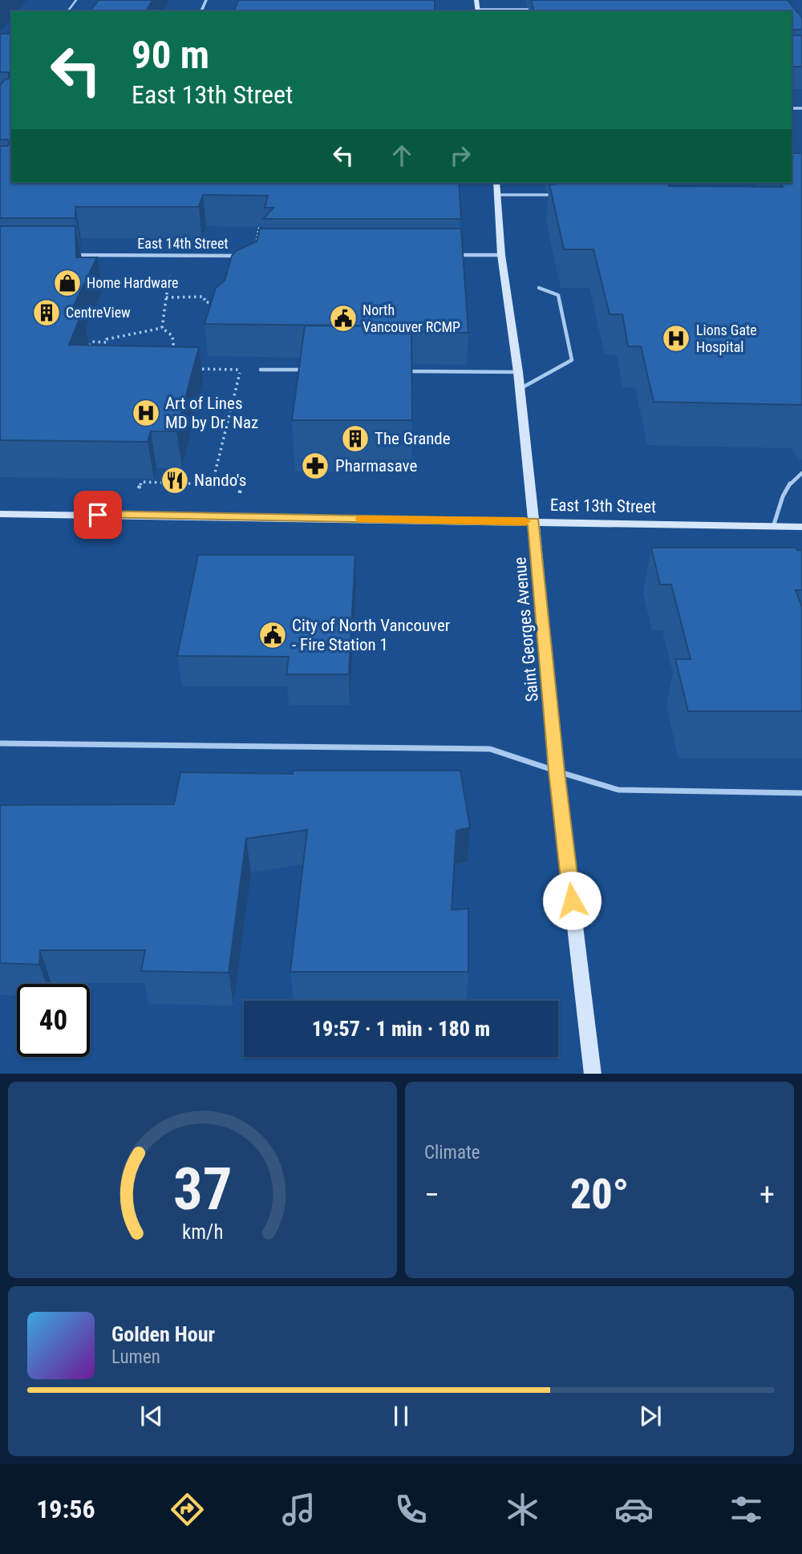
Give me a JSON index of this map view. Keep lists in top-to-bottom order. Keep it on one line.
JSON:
{"streets":{"street":["East 14th Street","East 13th Street","Saint Georges Avenue"]},"crossings":[["East 13th Street","Saint Georges Avenue"]],"places":{"shop":["Home Hardware"],"building":["CentreView","The Grande"],"public building":["North Vancouver RCMP","City of North Vancouver - Fire Station 1"],"hospital":["Lions Gate Hospital","Art of Lines MD by Dr. Naz"],"pharmacy":["Pharmasave"],"restaurant":["Nando's"]},"page":{"turn":["90 m","East 13th Street"],"limit":"40","trip":"19:57 · 1 min · 180 m","tile":"Climate","heat":["−","20°","+"],"song":["Golden Hour","Lumen"],"tabs":"19:56","gauge":["37","km/h"]}}
